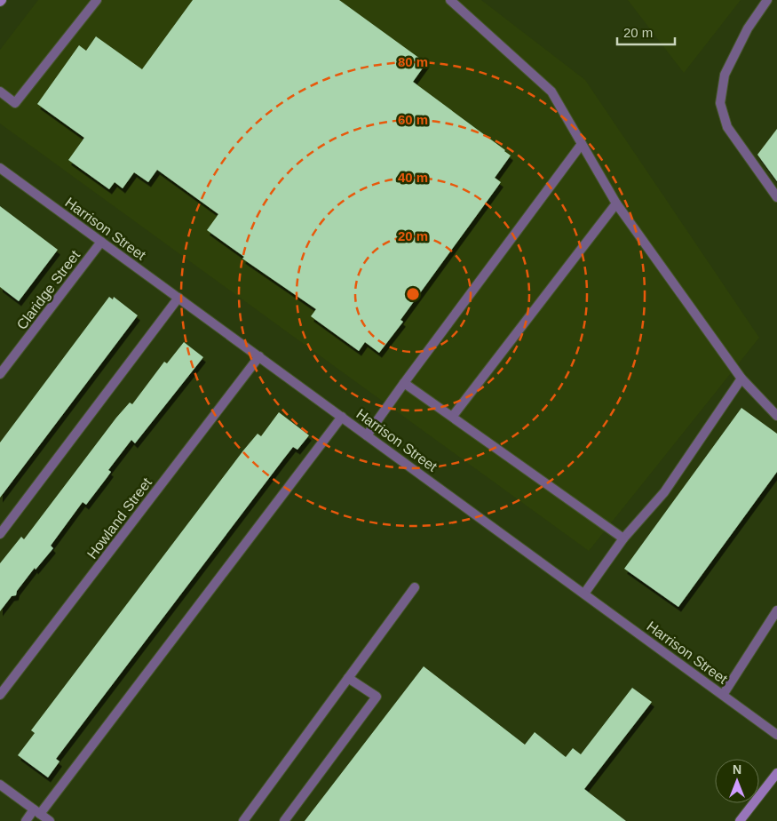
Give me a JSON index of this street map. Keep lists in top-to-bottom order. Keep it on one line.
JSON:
{"streets":{"street":["Harrison Street","Claridge Street","Howland Street"]},"crossings":[["Harrison Street","Claridge Street"],["Harrison Street","Howland Street"]],"scale_bar":"20 m","north":"top","rings":["80 m","60 m","40 m","20 m"]}
